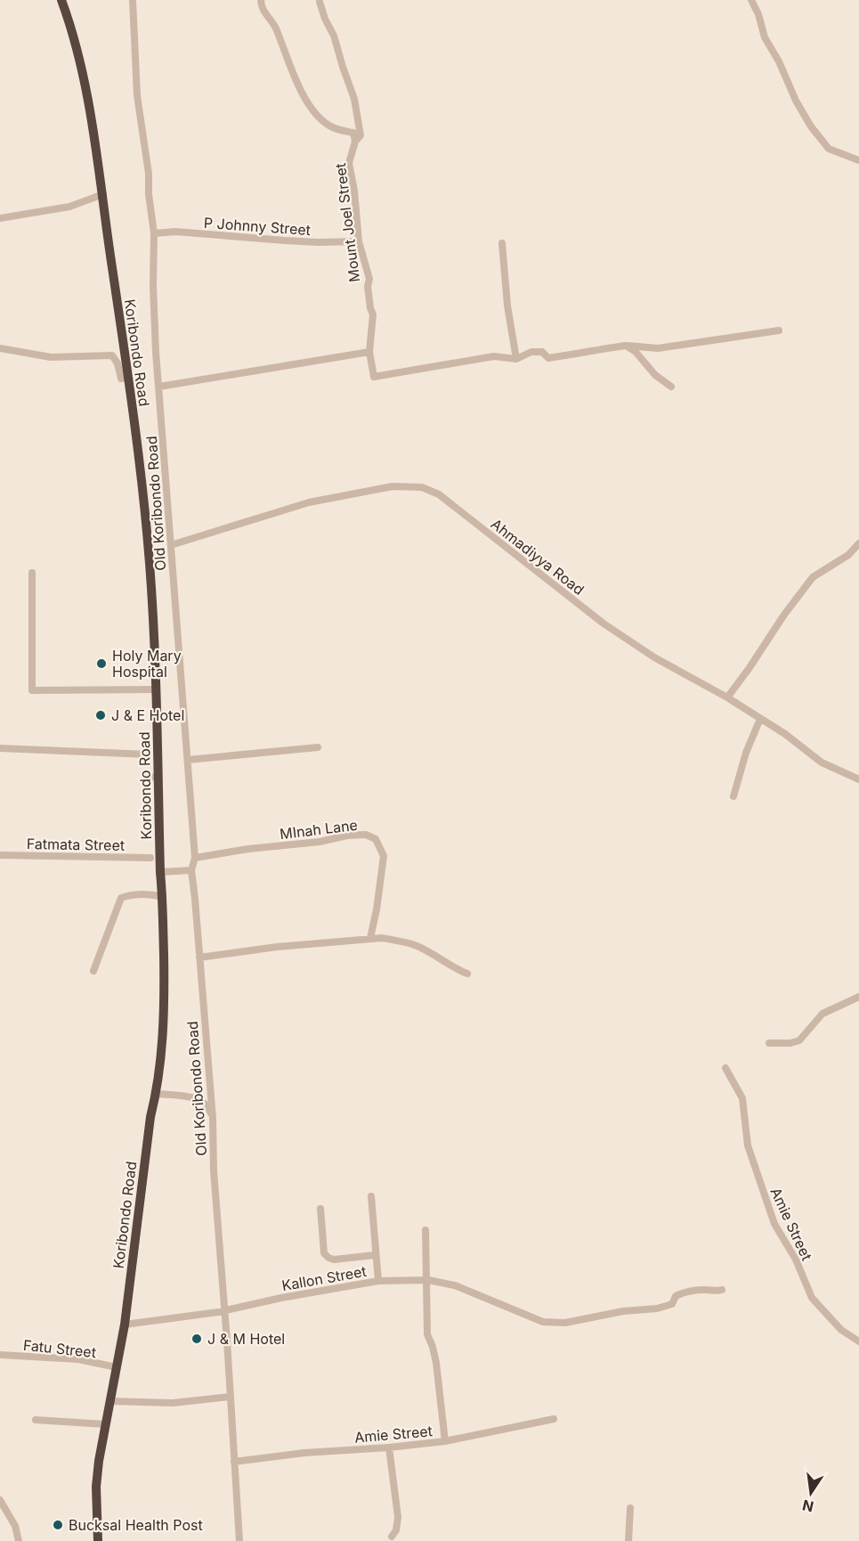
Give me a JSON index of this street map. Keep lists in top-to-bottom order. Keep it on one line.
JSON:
{"streets":{"highway":["Koribondo Road"],"street":["Mount Joel Street","P Johnny Street","Old Koribondo Road","Ahmadiyya Road","MInah Lane","Fatmata Street","Amie Street","Kallon Street","Fatu Street"]},"crossings":[["Mount Joel Street","P Johnny Street"],["P Johnny Street","Old Koribondo Road"],["Koribondo Road","Kallon Street"],["Koribondo Road","Fatu Street"],["Old Koribondo Road","Ahmadiyya Road"],["Old Koribondo Road","MInah Lane"],["Old Koribondo Road","Amie Street"],["Old Koribondo Road","Kallon Street"]],"places":["Holy Mary Hospital","J & E Hotel","J & M Hotel","Bucksal Health Post"],"north":"bottom"}
